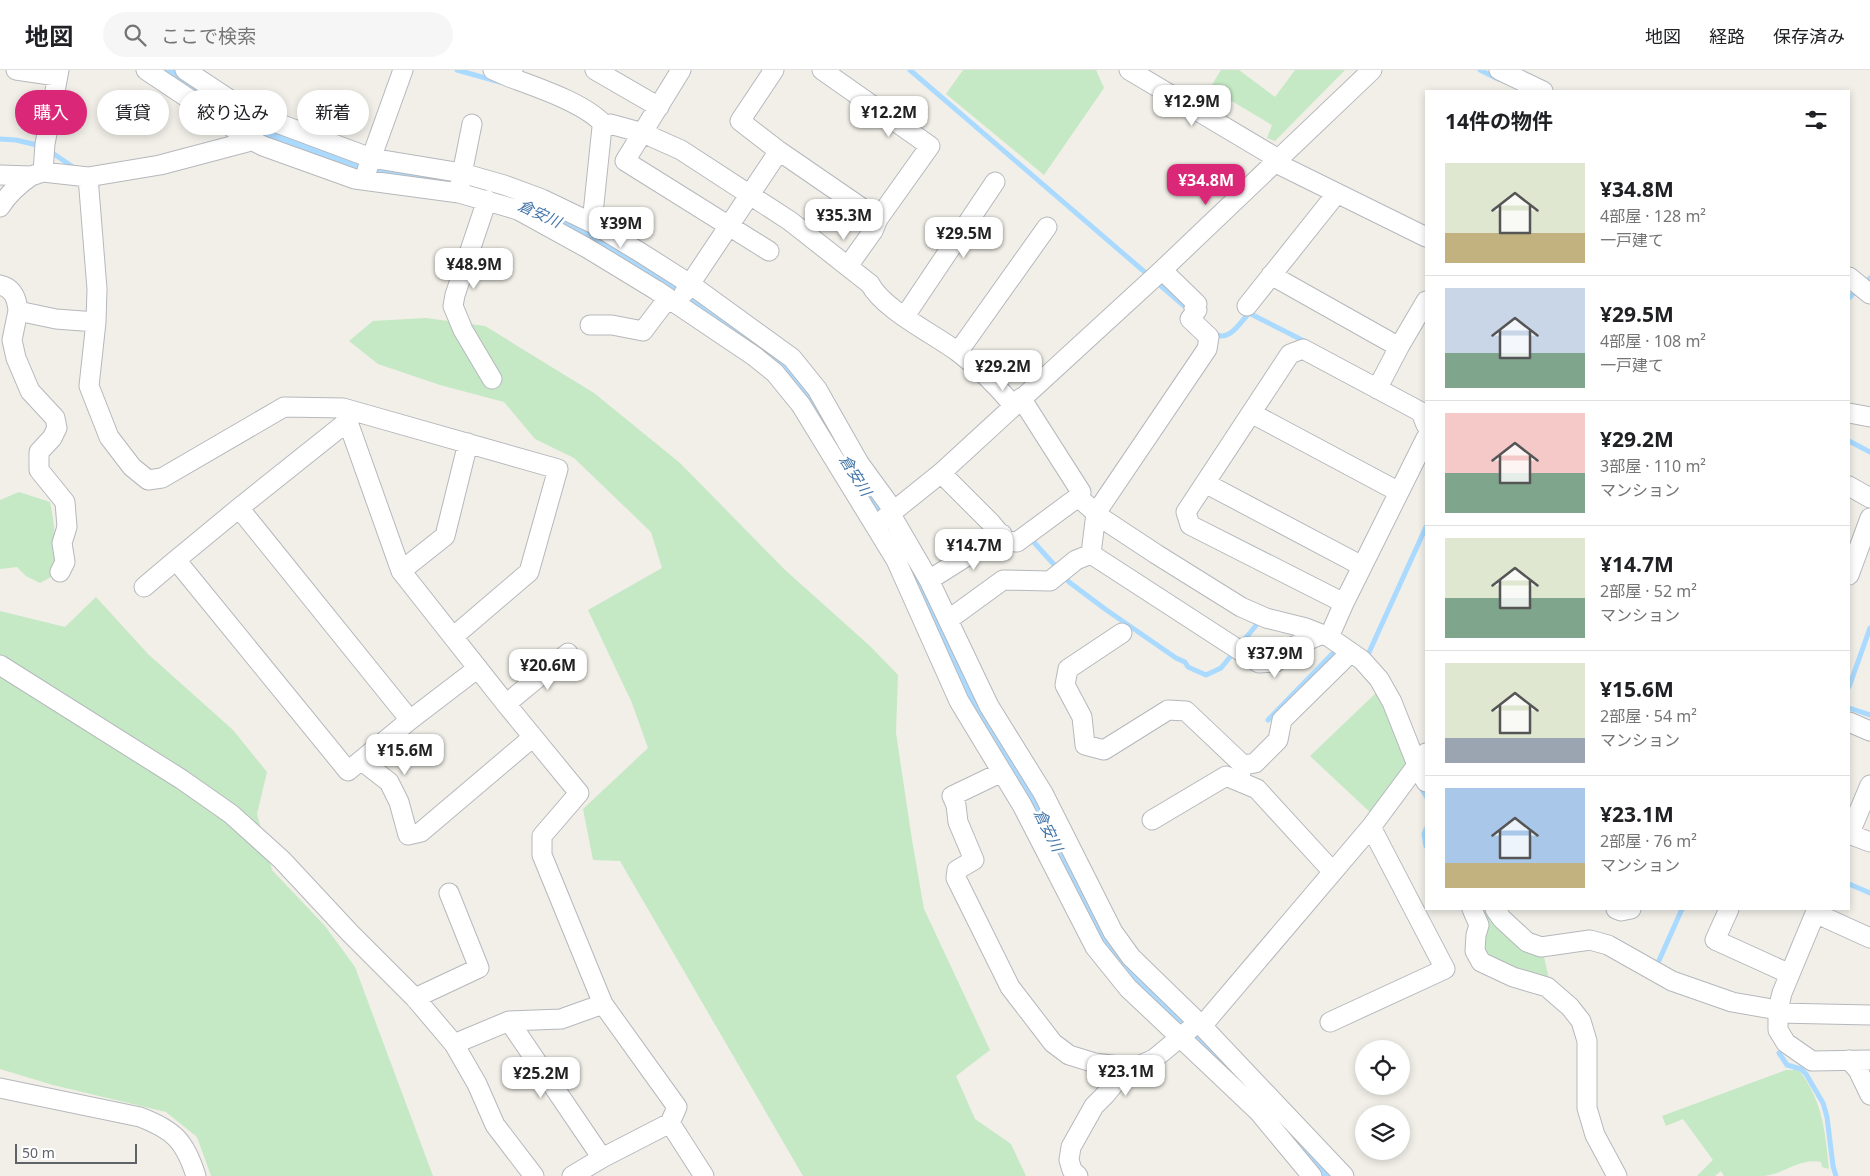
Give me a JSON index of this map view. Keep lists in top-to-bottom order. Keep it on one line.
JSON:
{"water":["倉安川"],"scale_bar":"50 m","page":{"header":"地図","search":"ここで検索","nav":["地図","経路","保存済み"],"price":["¥12.9M","¥12.2M","¥34.8M","¥35.3M","¥39M","¥29.5M","¥48.9M","¥29.2M","¥14.7M","¥37.9M","¥20.6M","¥15.6M","¥23.1M","¥25.2M"],"chip":["購入","賃貸","絞り込み","新着"],"heading":"14件の物件","list":[{"name":"¥34.8M","note":"4部屋 · 128 m² · 一戸建て"},{"name":"¥29.5M","note":"4部屋 · 108 m² · 一戸建て"},{"name":"¥29.2M","note":"3部屋 · 110 m² · マンション"},{"name":"¥14.7M","note":"2部屋 · 52 m² · マンション"},{"name":"¥15.6M","note":"2部屋 · 54 m² · マンション"},{"name":"¥23.1M","note":"2部屋 · 76 m² · マンション"}],"scale":"50 m"}}
